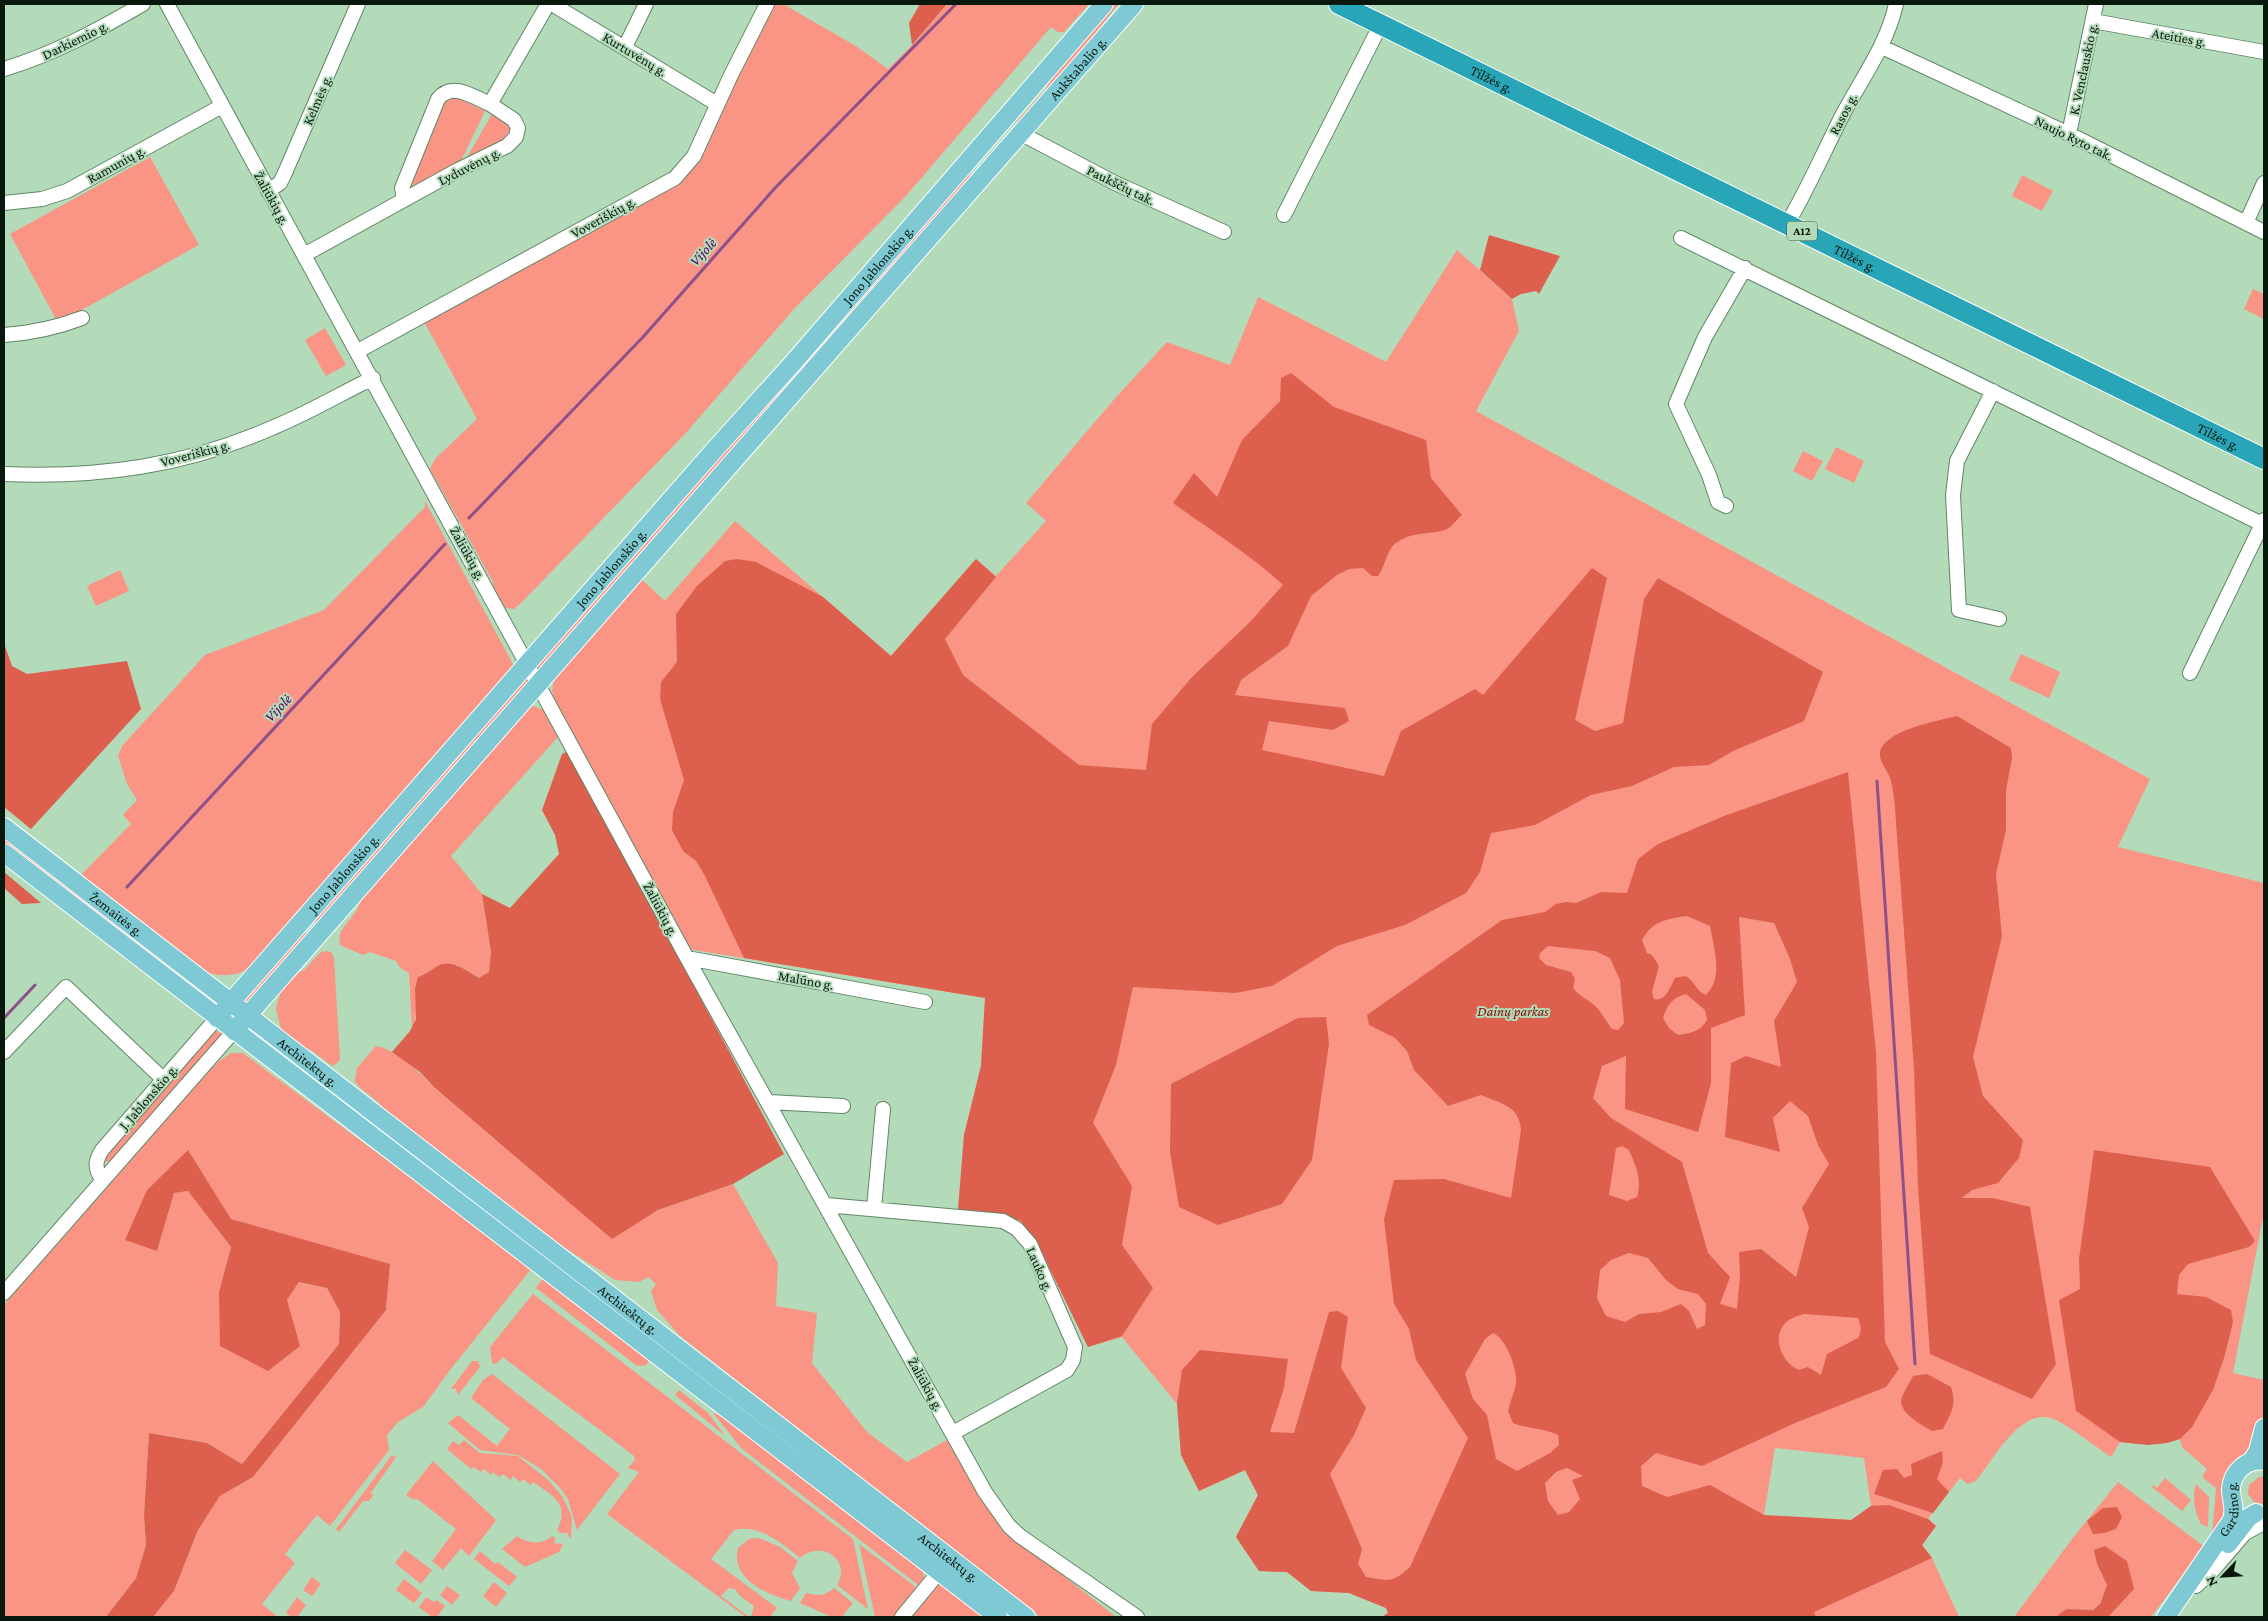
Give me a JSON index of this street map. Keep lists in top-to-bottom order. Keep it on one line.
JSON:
{"streets":{"highway":["Tilžės g.","A12"],"main road":["Aukštabalio g.","Jono Jablonskio g.","Žemaitės g.","Architektų g.","Gardino g."],"street":["Ateities g.","Darkiemio g.","Kurtuvėnų g.","K. Venclauskio g.","Kelmės g.","Rasos g.","Naujo Ryto tak.","Ramunių g.","Lyduvėnų g.","Paukščių tak.","Žaliūkių g.","Voveriškių g.","Malūno g.","J. Jablonskio g.","Lauko g."]},"crossings":[["Ateities g.","K. Venclauskio g."],["Kurtuvėnų g.","Voveriškių g."],["Aukštabalio g.","Paukščių tak."],["Aukštabalio g.","Jono Jablonskio g."],["K. Venclauskio g.","Naujo Ryto tak."],["Tilžės g.","Rasos g."],["Kelmės g.","Žaliūkių g."],["Rasos g.","Naujo Ryto tak."],["Ramunių g.","Žaliūkių g."],["Lyduvėnų g.","Žaliūkių g."],["Paukščių tak.","Jono Jablonskio g."],["Žaliūkių g.","Voveriškių g."],["Žaliūkių g.","Jono Jablonskio g."],["Žaliūkių g.","Malūno g."],["Žaliūkių g.","Lauko g."],["Jono Jablonskio g.","Žemaitės g."],["Jono Jablonskio g.","Architektų g."],["Jono Jablonskio g.","J. Jablonskio g."],["Žemaitės g.","Architektų g."],["Žemaitės g.","J. Jablonskio g."],["Architektų g.","J. Jablonskio g."]],"water":["Vijolė"],"parks":["Dainų parkas"],"north":"bottom left"}
